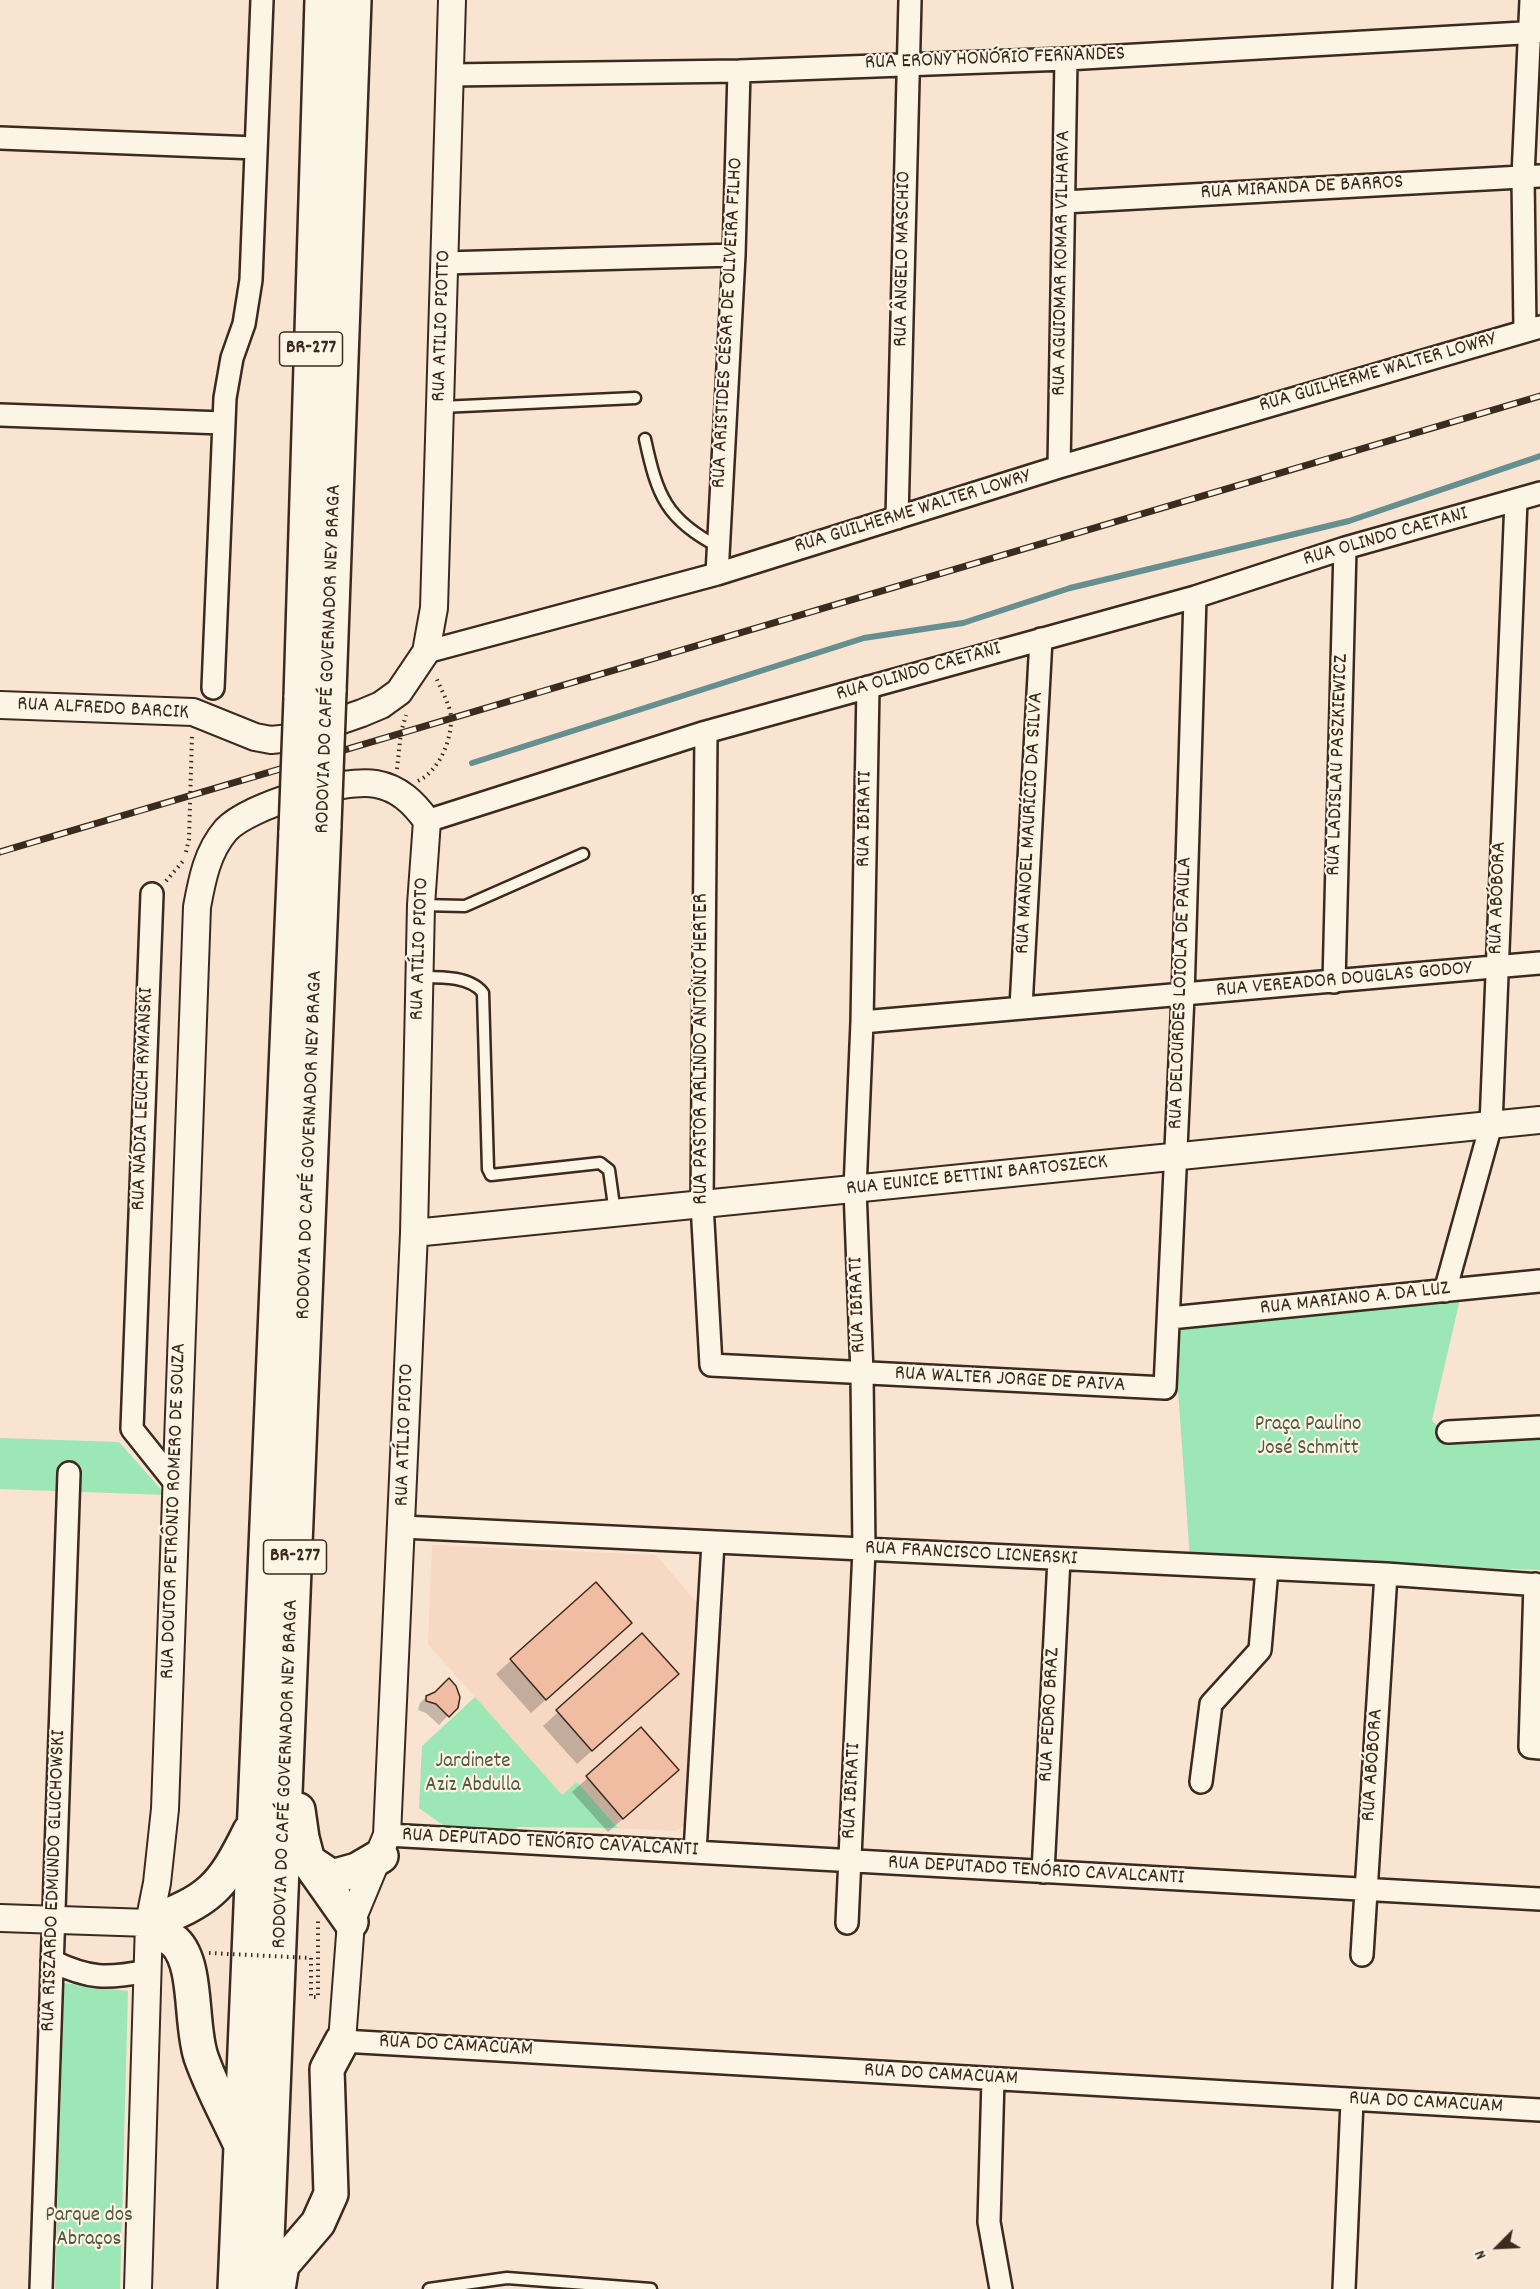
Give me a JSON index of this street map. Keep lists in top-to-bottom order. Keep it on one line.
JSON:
{"streets":{"highway":["BR-277","RODOVIA DO CAFÉ GOVERNADOR NEY BRAGA"],"street":["RUA ERONY HONÓRIO FERNANDES","RUA MIRANDA DE BARROS","RUA ÂNGELO MASCHIO","RUA AGUIOMAR KOMAR VILHARVA","RUA ARISTIDES CÉSAR DE OLIVEIRA FILHO","RUA ATILIO PIOTTO","RUA GUILHERME WALTER LOWRY","RUA OLINDO CAETANI","RUA ALFREDO BARCIK","RUA LADISLAU PASZKIEWICZ","RUA IBIRATI","RUA MANOEL MAURÍCIO DA SILVA","RUA ABÓBORA","RUA ATÍLIO PIOTO","RUA VEREADOR DOUGLAS GODOY","RUA DELOURDES LOIOLA DE PAULA","RUA PASTOR ARLINDO ANTÔNIO HERTER","RUA NÁDIA LEUCH RYMANSKI","RUA EUNICE BETTINI BARTOSZECK","RUA MARIANO A. DA LUZ","RUA WALTER JORGE DE PAIVA","RUA DOUTOR PETRÔNIO ROMERO DE SOUZA","RUA FRANCISCO LICNERSKI","RUA PEDRO BRAZ","RUA DEPUTADO TENÓRIO CAVALCANTI","RUA RISZARDO EDMUNDO GLUCHOWSKI","RUA DO CAMACUAM"]},"crossings":[["RUA ERONY HONÓRIO FERNANDES","RUA ÂNGELO MASCHIO"],["RUA ERONY HONÓRIO FERNANDES","RUA AGUIOMAR KOMAR VILHARVA"],["RUA ERONY HONÓRIO FERNANDES","RUA ARISTIDES CÉSAR DE OLIVEIRA FILHO"],["RUA ERONY HONÓRIO FERNANDES","RUA ATILIO PIOTTO"],["RUA MIRANDA DE BARROS","RUA AGUIOMAR KOMAR VILHARVA"],["RUA ÂNGELO MASCHIO","RUA GUILHERME WALTER LOWRY"],["RUA AGUIOMAR KOMAR VILHARVA","RUA GUILHERME WALTER LOWRY"],["RUA ARISTIDES CÉSAR DE OLIVEIRA FILHO","RUA GUILHERME WALTER LOWRY"],["RUA ATILIO PIOTTO","RUA GUILHERME WALTER LOWRY"],["RUA ATILIO PIOTTO","RUA ALFREDO BARCIK"],["RUA GUILHERME WALTER LOWRY","RUA ALFREDO BARCIK"],["RUA OLINDO CAETANI","RUA LADISLAU PASZKIEWICZ"],["RUA OLINDO CAETANI","RUA IBIRATI"],["RUA OLINDO CAETANI","RUA MANOEL MAURÍCIO DA SILVA"],["RUA OLINDO CAETANI","RUA ABÓBORA"],["RUA OLINDO CAETANI","RUA ATÍLIO PIOTO"],["RUA OLINDO CAETANI","RUA DELOURDES LOIOLA DE PAULA"],["RUA OLINDO CAETANI","RUA PASTOR ARLINDO ANTÔNIO HERTER"],["RUA LADISLAU PASZKIEWICZ","RUA VEREADOR DOUGLAS GODOY"],["RUA IBIRATI","RUA VEREADOR DOUGLAS GODOY"],["RUA IBIRATI","RUA EUNICE BETTINI BARTOSZECK"],["RUA IBIRATI","RUA WALTER JORGE DE PAIVA"],["RUA IBIRATI","RUA FRANCISCO LICNERSKI"],["RUA IBIRATI","RUA DEPUTADO TENÓRIO CAVALCANTI"],["RUA MANOEL MAURÍCIO DA SILVA","RUA VEREADOR DOUGLAS GODOY"],["RUA ABÓBORA","RUA VEREADOR DOUGLAS GODOY"],["RUA ABÓBORA","RUA EUNICE BETTINI BARTOSZECK"],["RUA ABÓBORA","RUA MARIANO A. DA LUZ"],["RUA ABÓBORA","RUA FRANCISCO LICNERSKI"],["RUA ABÓBORA","RUA DEPUTADO TENÓRIO CAVALCANTI"],["RUA ATÍLIO PIOTO","RUA EUNICE BETTINI BARTOSZECK"],["RUA ATÍLIO PIOTO","RUA FRANCISCO LICNERSKI"],["RUA ATÍLIO PIOTO","RUA DEPUTADO TENÓRIO CAVALCANTI"],["RUA ATÍLIO PIOTO","RUA DO CAMACUAM"],["RUA VEREADOR DOUGLAS GODOY","RUA DELOURDES LOIOLA DE PAULA"],["RUA DELOURDES LOIOLA DE PAULA","RUA EUNICE BETTINI BARTOSZECK"],["RUA DELOURDES LOIOLA DE PAULA","RUA MARIANO A. DA LUZ"],["RUA DELOURDES LOIOLA DE PAULA","RUA WALTER JORGE DE PAIVA"],["RUA PASTOR ARLINDO ANTÔNIO HERTER","RUA EUNICE BETTINI BARTOSZECK"],["RUA PASTOR ARLINDO ANTÔNIO HERTER","RUA WALTER JORGE DE PAIVA"],["RUA NÁDIA LEUCH RYMANSKI","RUA DOUTOR PETRÔNIO ROMERO DE SOUZA"],["RUA FRANCISCO LICNERSKI","RUA PEDRO BRAZ"],["RUA PEDRO BRAZ","RUA DEPUTADO TENÓRIO CAVALCANTI"]],"parks":["Praça Paulino José Schmitt","Jardinete Aziz Abdulla","Parque dos Abraços"],"north":"bottom left"}
